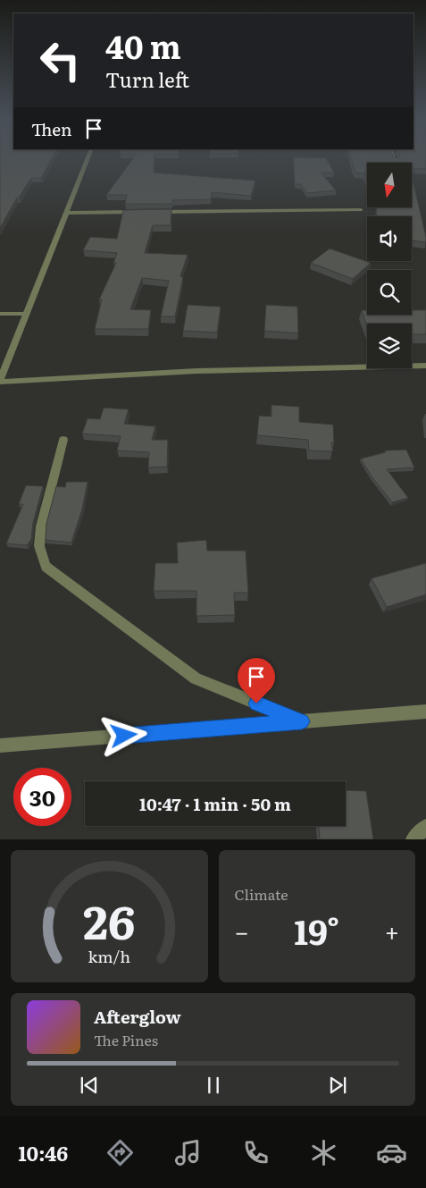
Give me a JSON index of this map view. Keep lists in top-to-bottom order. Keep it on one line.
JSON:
{"north":"bottom","page":{"turn":["40 m","Turn left"],"then":"Then","limit":"30","trip":"10:47 · 1 min · 50 m","tile":"Climate","heat":["−","19°","+"],"song":["Afterglow","The Pines"],"tabs":"10:46","gauge":["26","km/h"]}}
